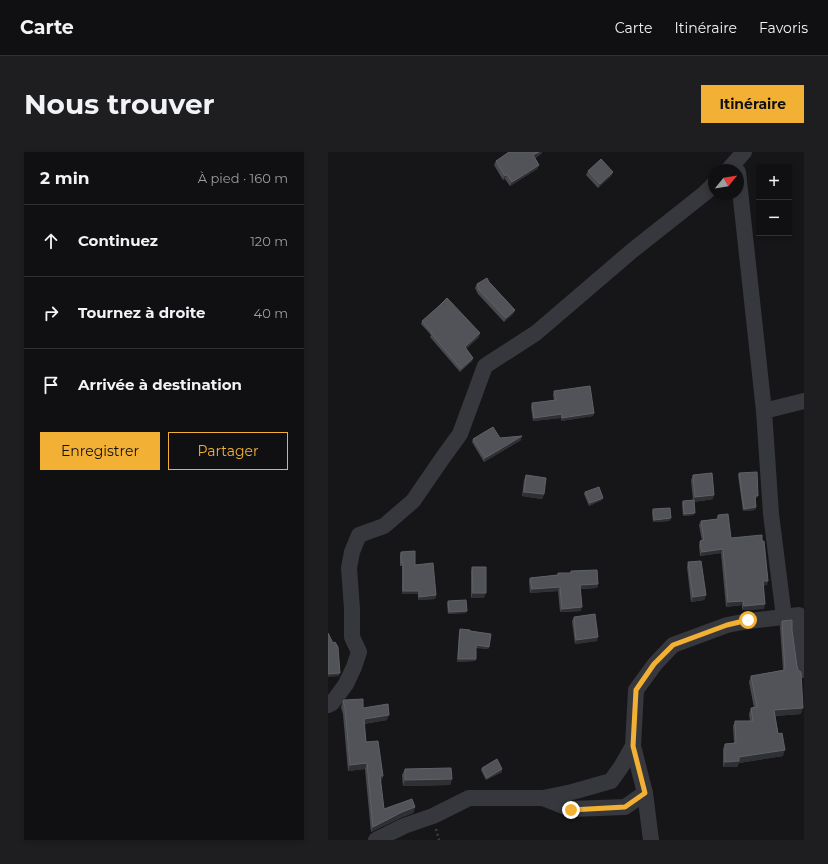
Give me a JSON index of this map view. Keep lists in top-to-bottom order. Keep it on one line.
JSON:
{"north":"top right","page":{"header":"Carte","nav":["Carte","Itinéraire","Favoris"],"buttons":["Itinéraire",["Enregistrer","Partager"]],"title":"Nous trouver","heading":["2 min","À pied · 160 m"],"map_buttons":["+","−"],"list":[["Continuez","120 m"],["Tournez à droite","40 m"],"Arrivée à destination"]}}
